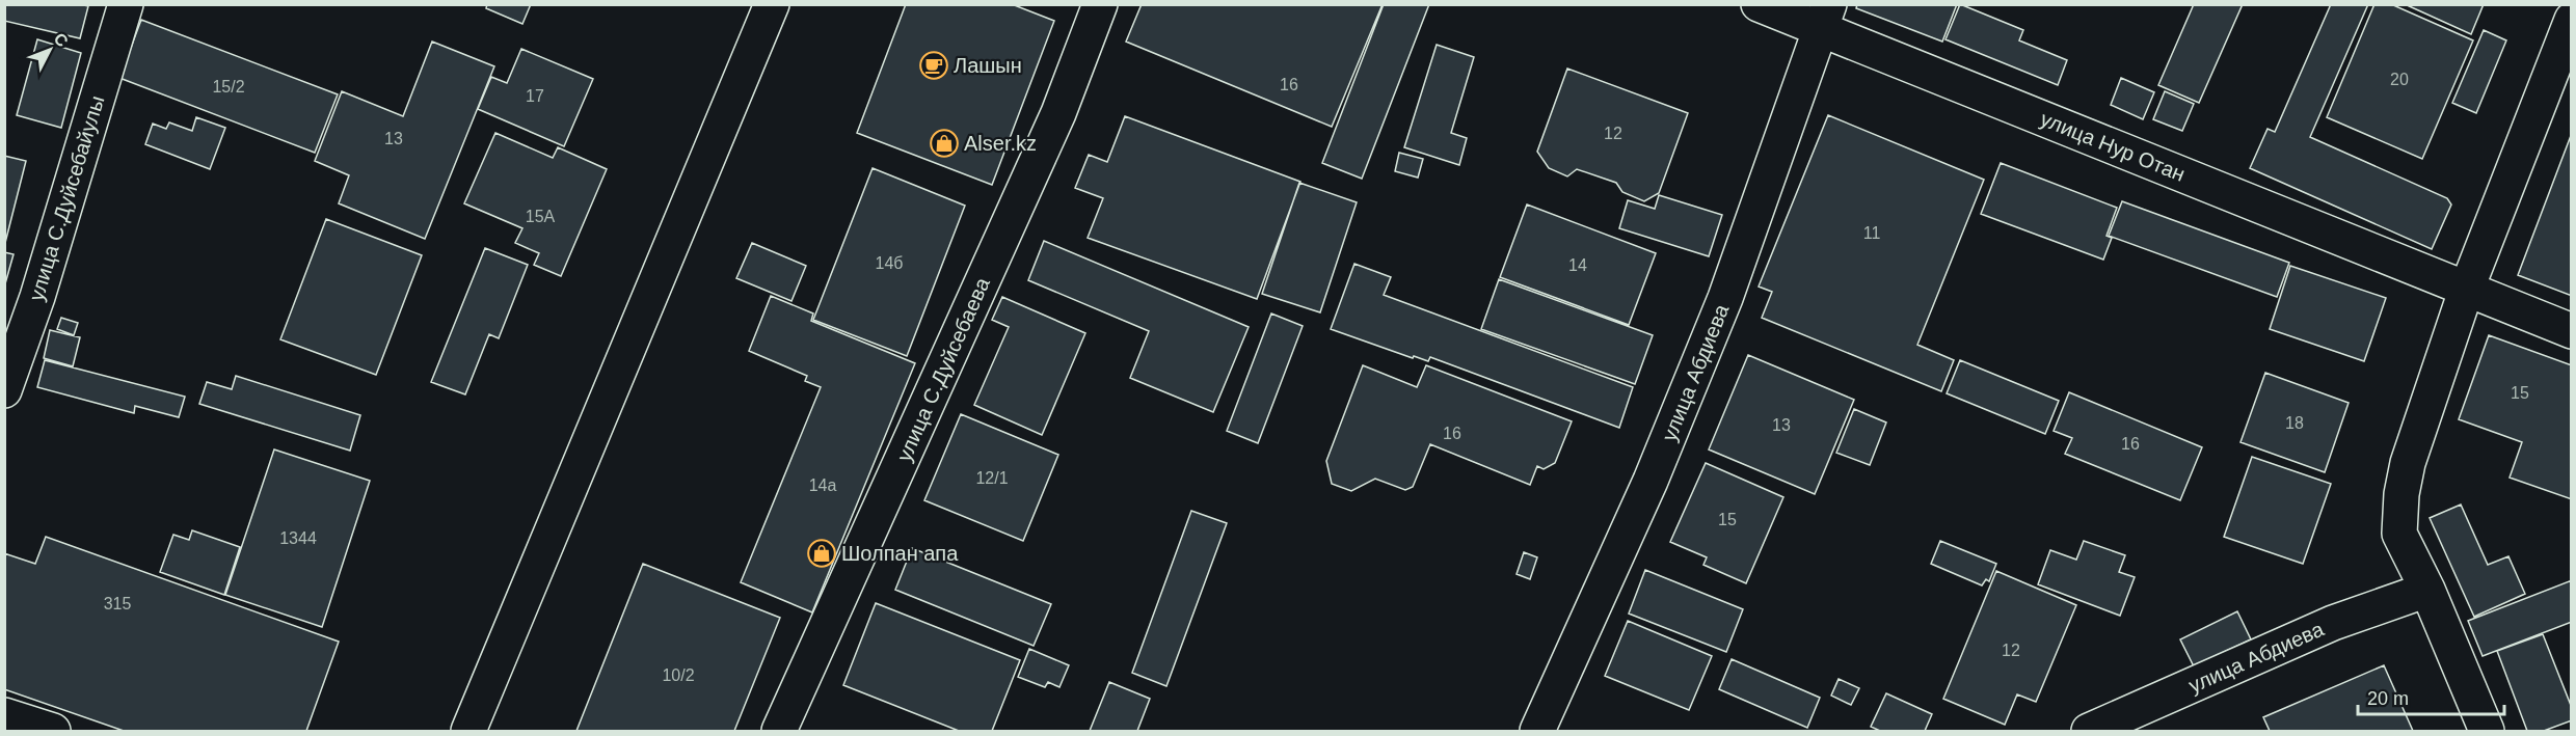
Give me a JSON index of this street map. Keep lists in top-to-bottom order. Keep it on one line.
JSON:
{"streets":{"street":["улица Нур Отан","улица С.Дуйсебайулы","улица С.Дуйсебаева","улица Абдиева"]},"crossings":[["улица Нур Отан","улица Абдиева"]],"places":{"cafe":["Лашын"],"shop":["Alser.kz","Шолпан апа"]},"house_numbers":["20","16","15/2","17","12","13","15А","11","14б","14","15","18","13","16","16","12/1","14а","15","1344","315","12","10/2"],"scale_bar":"20 m","north":"top right"}
